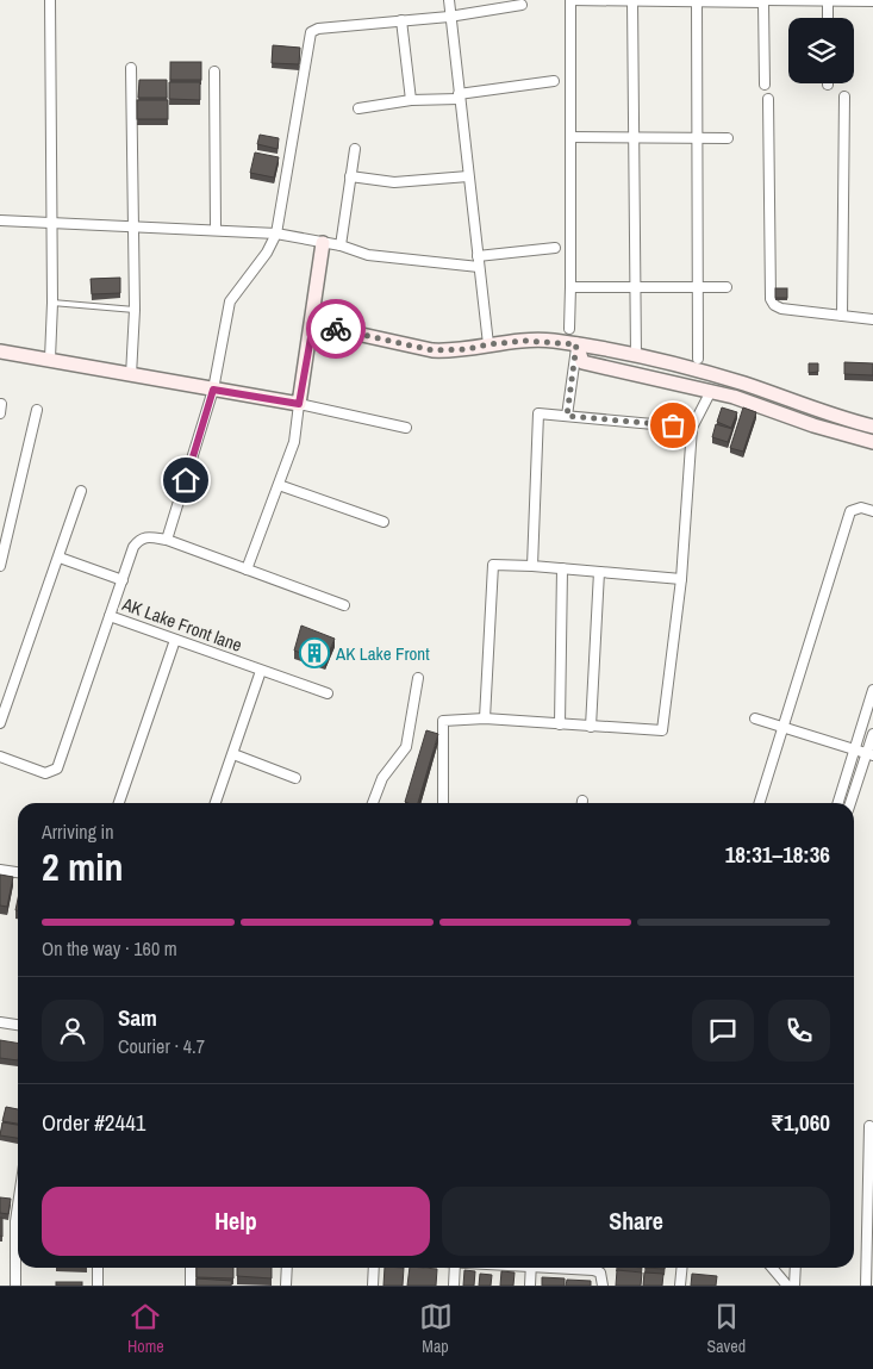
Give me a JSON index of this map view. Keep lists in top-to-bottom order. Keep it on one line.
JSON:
{"streets":{"street":["AK Lake Front lane"]},"places":{"building":["AK Lake Front"]},"page":{"heading":["2 min","Arriving in","18:31–18:36"],"panel":["Sam","Courier · 4.7","Order #2441","₹1,060"],"bar":"On the way · 160 m","buttons":["Help","Share"],"tabs":["Home","Map","Saved"]}}
